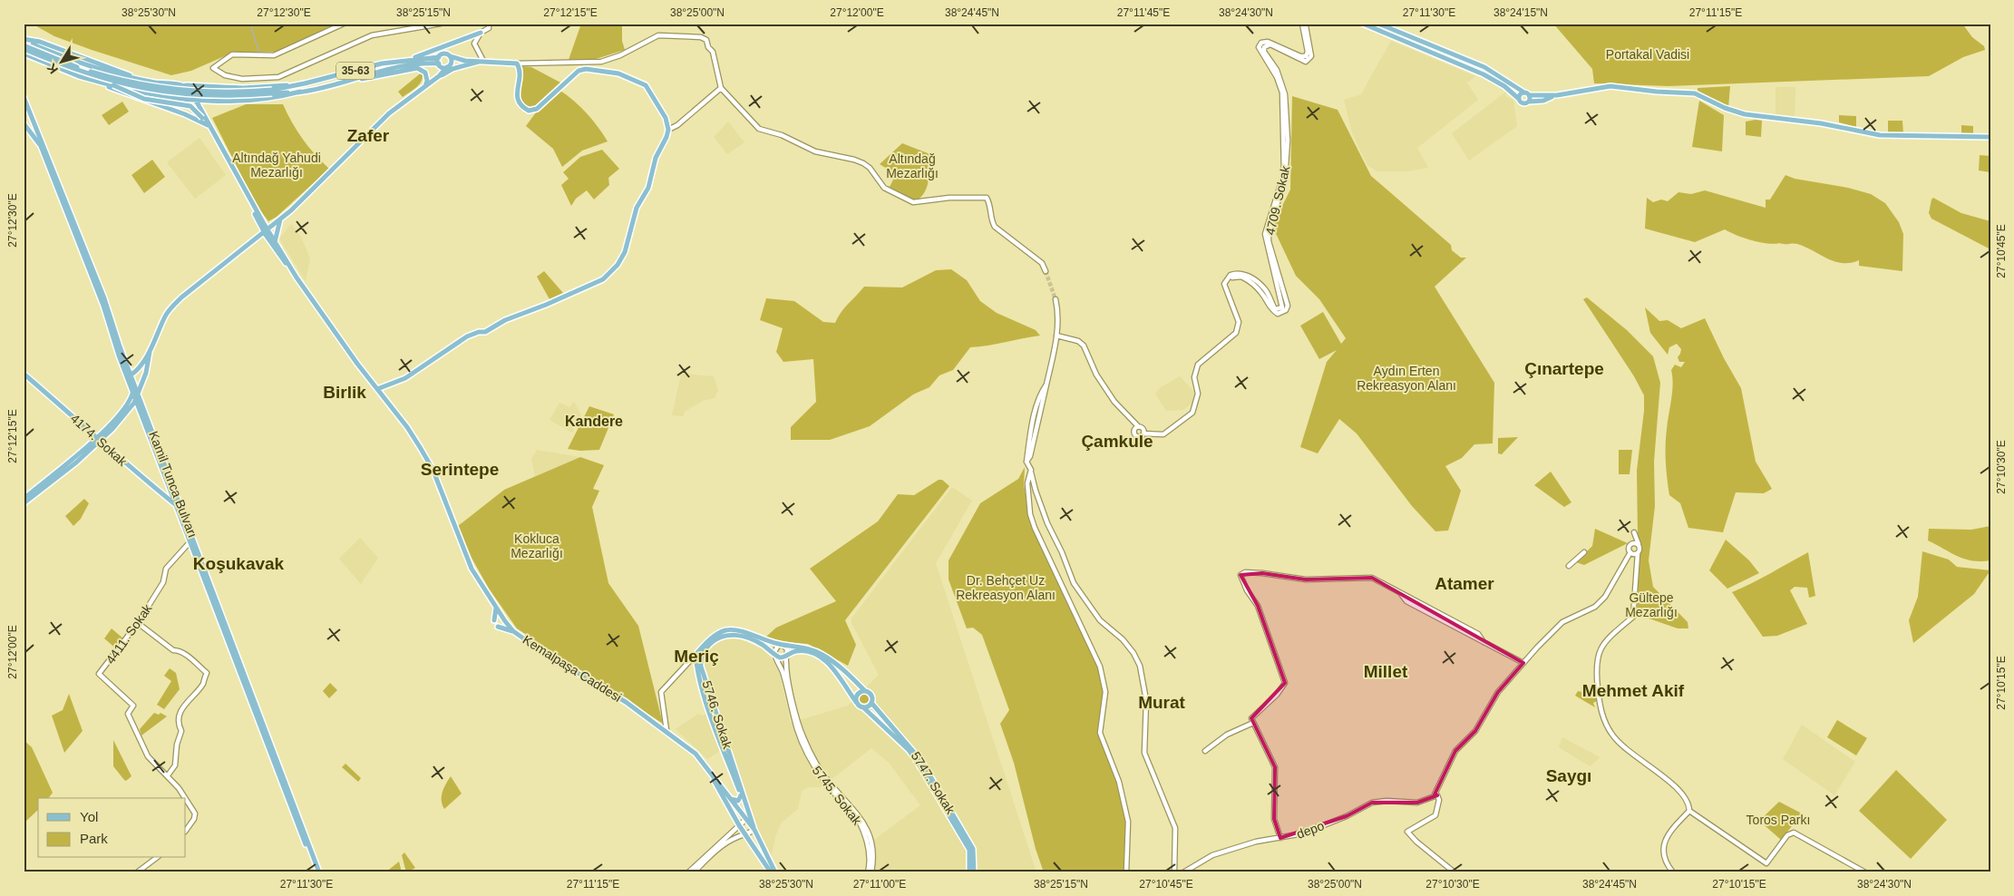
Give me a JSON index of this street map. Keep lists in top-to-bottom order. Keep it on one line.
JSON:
{"streets":{"main road":["35-63","4174. Sokak","Kamil Tunca Bulvarı","Kemalpaşa Caddesi","5746. Sokak","5747. Sokak"],"street":["4709. Sokak","4411. Sokak","5745. Sokak","depo"]},"crossings":[["4174. Sokak","Kamil Tunca Bulvarı"],["Kamil Tunca Bulvarı","4411. Sokak"],["Kemalpaşa Caddesi","5746. Sokak"],["5746. Sokak","5747. Sokak"],["5746. Sokak","5745. Sokak"]],"districts":["Zafer","Çınartepe","Birlik","Kandere","Çamkule","Serintepe","Koşukavak","Atamer","Meriç","Millet","Mehmet Akif","Murat","Saygı"],"parks":["Portakal Vadisi","Altındağ Yahudi Mezarlığı","Altındağ Mezarlığı","Aydın Erten Rekreasyon Alanı","Kokluca Mezarlığı","Dr. Behçet Uz Rekreasyon Alanı","Gültepe Mezarlığı","Toros Parkı"],"legend":["Yol","Park"],"north":"bottom left","coordinates":["38°25'30\"N","27°12'30\"E","38°25'15\"N","27°12'15\"E","38°25'00\"N","27°12'00\"E","38°24'45\"N","27°11'45\"E","38°24'30\"N","27°11'30\"E","38°24'15\"N","27°11'15\"E","27°10'45\"E","27°10'30\"E","27°10'15\"E","27°11'00\"E"]}
